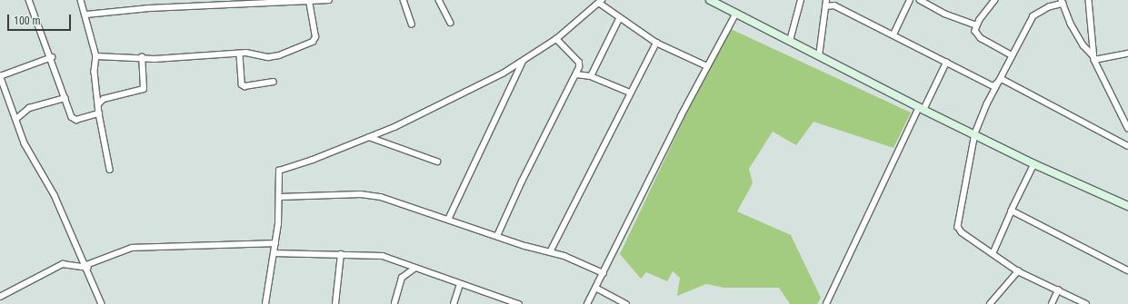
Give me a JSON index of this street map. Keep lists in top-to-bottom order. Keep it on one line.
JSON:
{"scale_bar":"100 m"}
